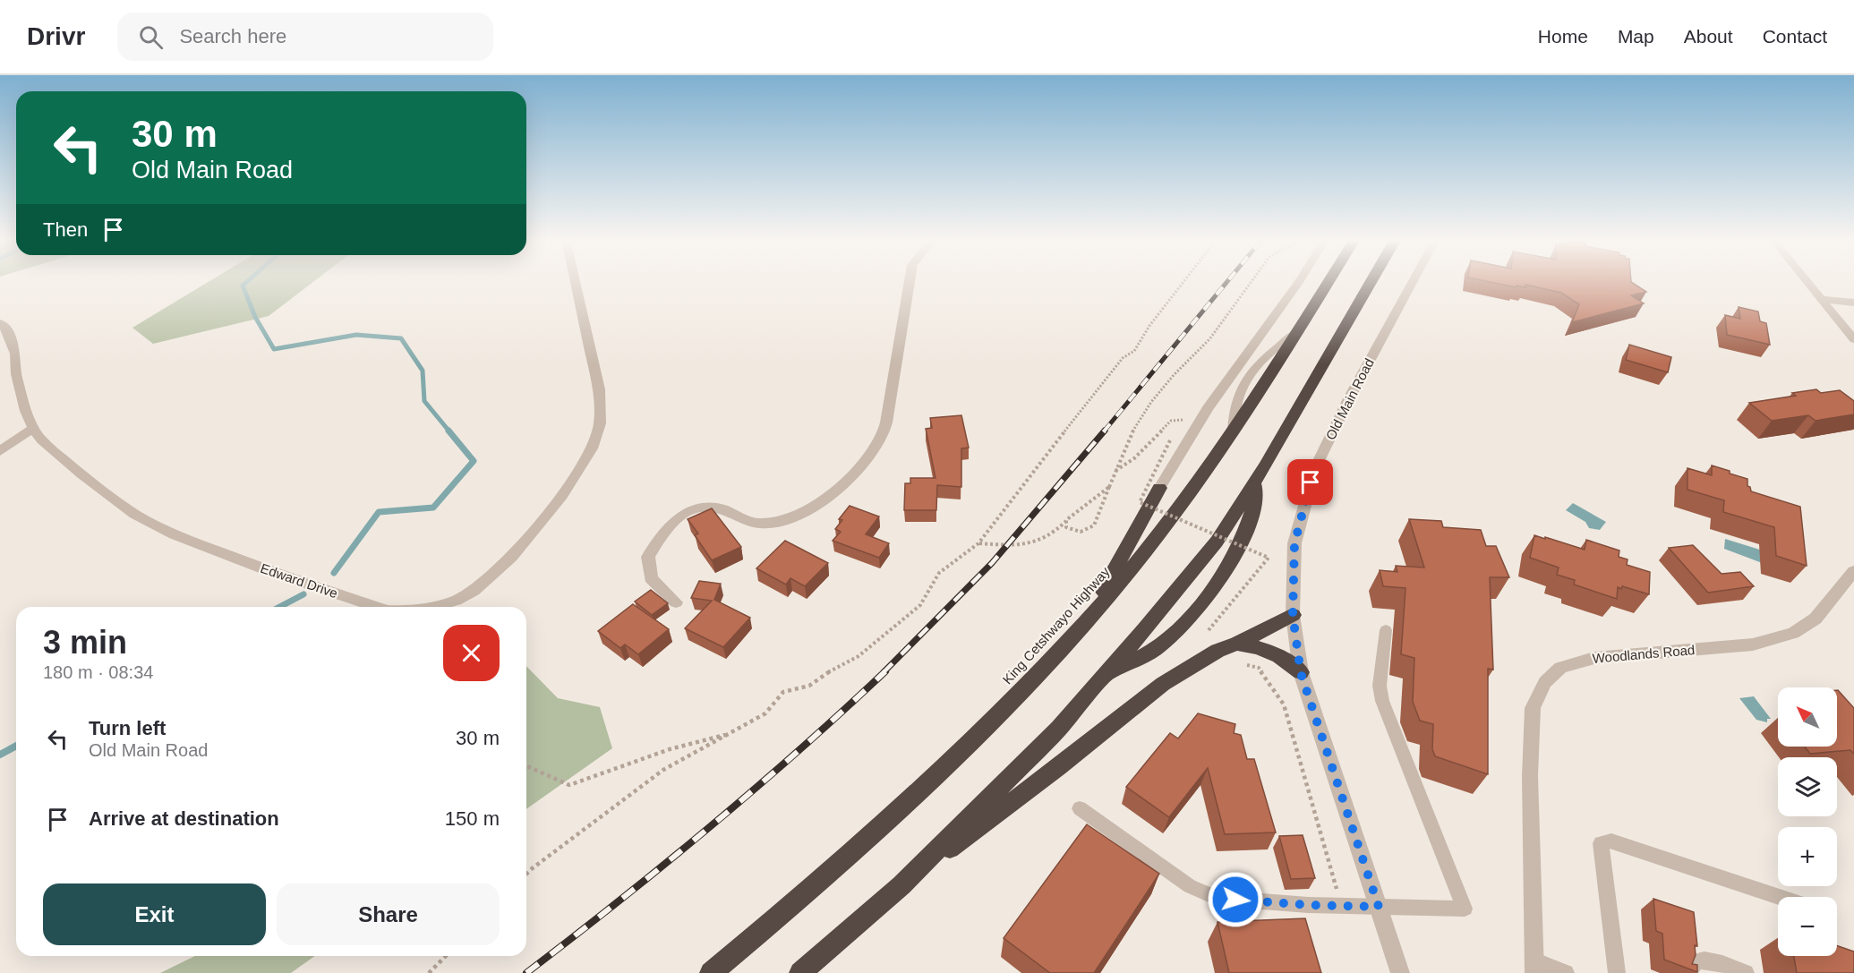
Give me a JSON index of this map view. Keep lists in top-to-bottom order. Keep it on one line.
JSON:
{"streets":{"highway":["King Cetshwayo Highway"],"street":["Old Main Road","Edward Drive","Woodlands Road"]},"north":"top left","page":{"header":"Drivr","search":"Search here","nav":["Home","Map","About","Contact"],"turn":["30 m","Old Main Road"],"then":"Then","heading":["3 min","180 m · 08:34"],"map_buttons":["+","−"],"list":[{"name":"Turn left","note":"Old Main Road","value":"30 m"},{"name":"Arrive at destination","value":"150 m"}],"buttons":["Exit","Share"]}}
